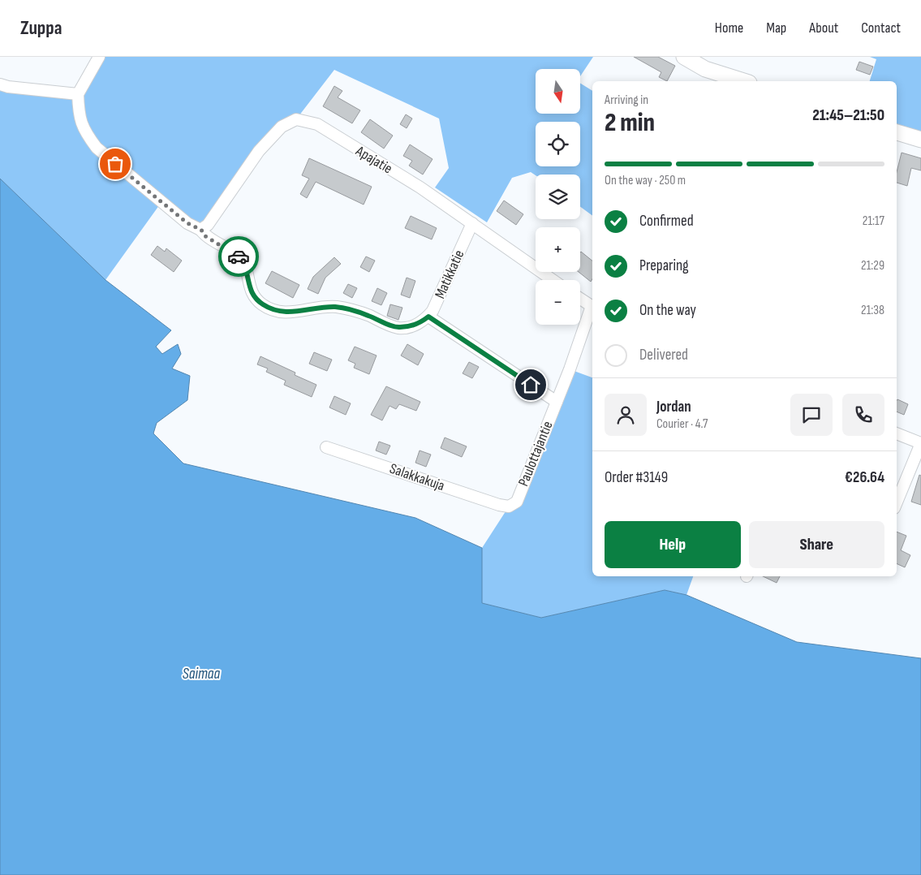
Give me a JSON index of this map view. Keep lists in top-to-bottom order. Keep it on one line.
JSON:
{"streets":{"street":["Apajatie","Matikkatie","Paulottajantie","Salakkakuja"]},"crossings":[["Apajatie","Matikkatie"],["Paulottajantie","Salakkakuja"]],"water":["Saimaa"],"north":"bottom","page":{"header":"Zuppa","nav":["Home","Map","About","Contact"],"map_buttons":["+","−"],"heading":["2 min","Arriving in","21:45–21:50"],"panel":["Jordan","Courier · 4.7","Order #3149","€26.64"],"bar":"On the way · 250 m","list":[["Confirmed","21:17"],["Preparing","21:29"],["On the way","21:38"],"Delivered"],"buttons":["Help","Share"]}}
